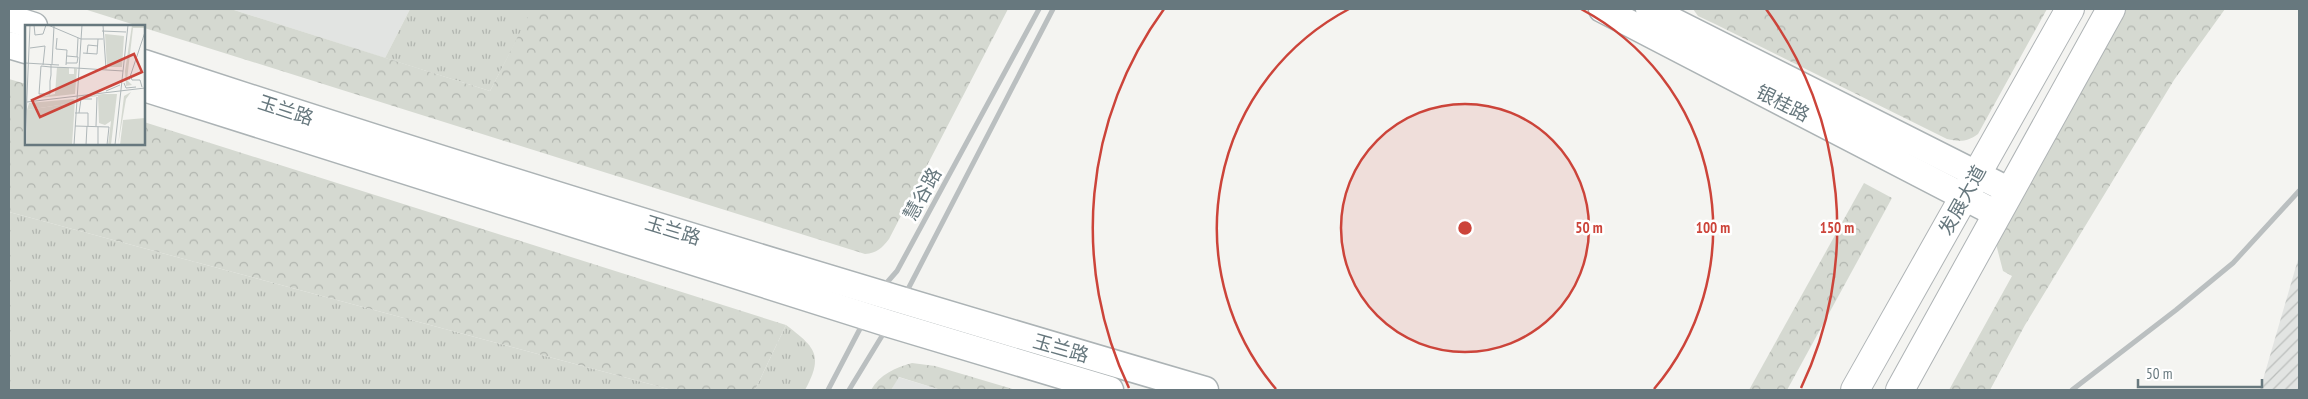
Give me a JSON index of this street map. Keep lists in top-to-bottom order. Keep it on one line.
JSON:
{"streets":{"main road":["发展大道"],"street":["银桂路","玉兰路","慧谷路"]},"crossings":[["银桂路","发展大道"],["玉兰路","慧谷路"]],"scale_bar":"50 m","rings":["50 m","100 m","150 m"]}
